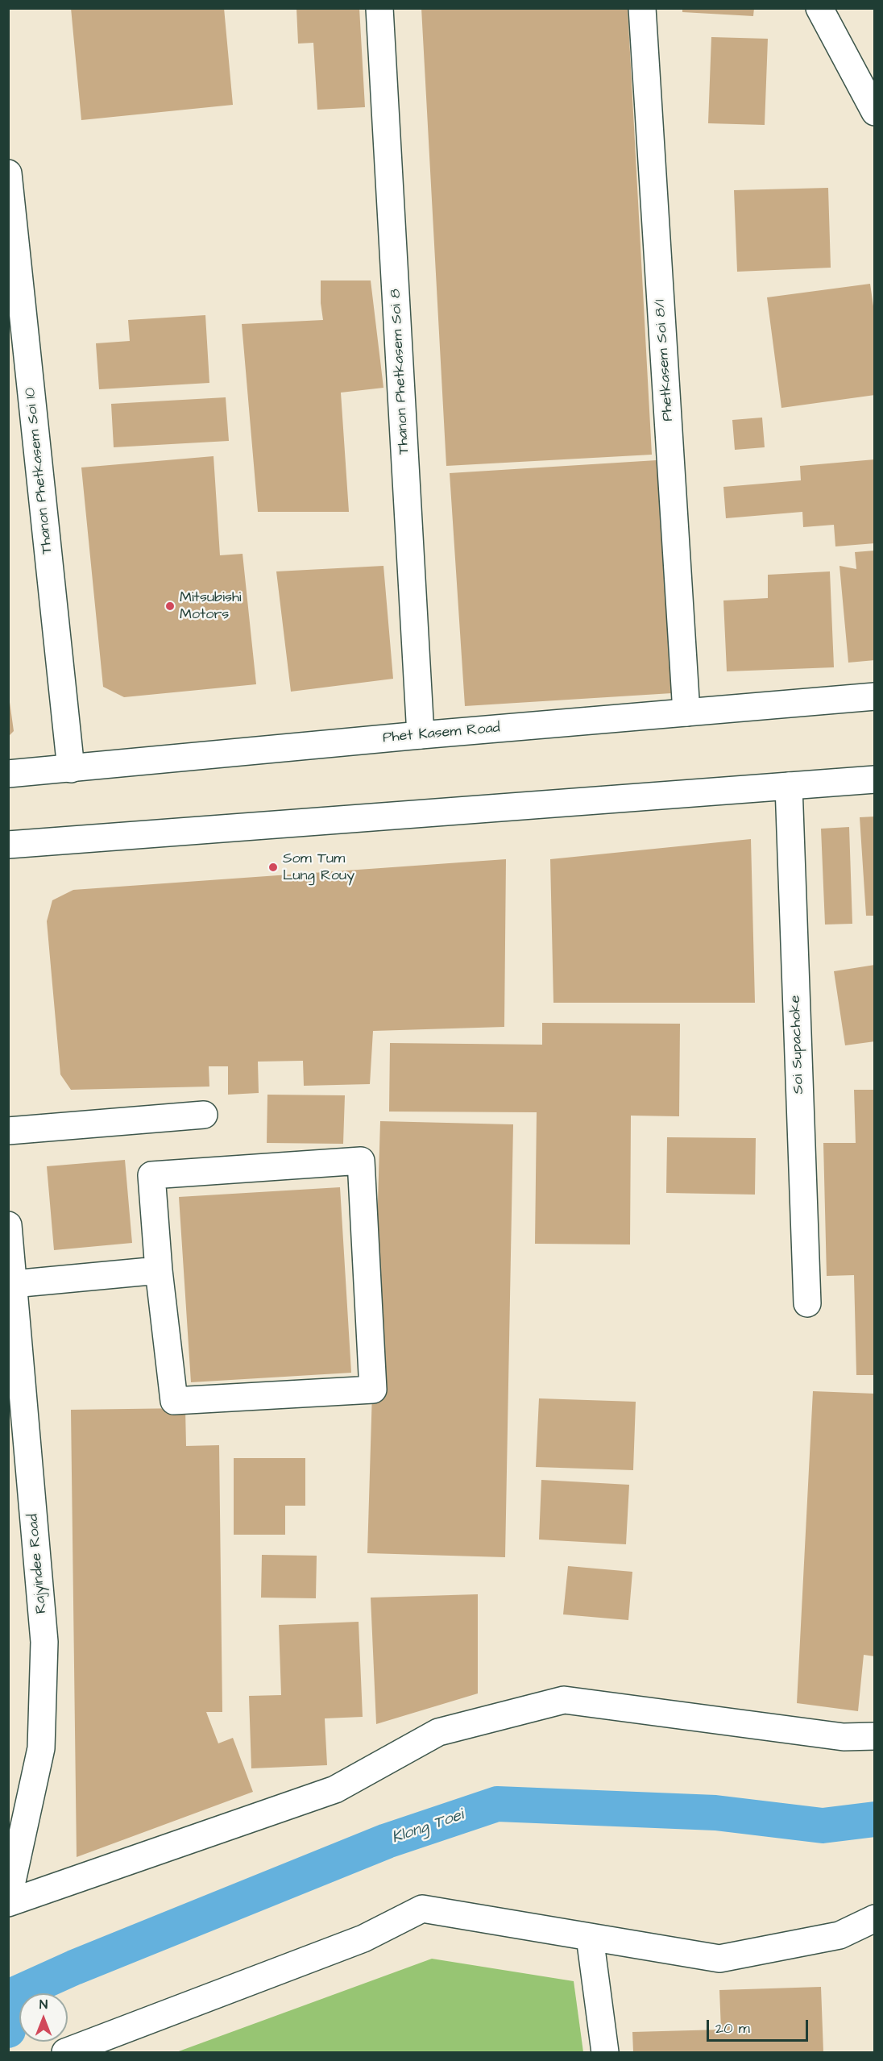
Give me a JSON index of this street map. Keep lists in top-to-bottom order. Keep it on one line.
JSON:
{"streets":{"street":["Phetkasem Soi 8/1","Thanon Phetkasem Soi 8","Thanon Phetkasem Soi 10","Phet Kasem Road","Soi Supachoke","Rajyindee Road"]},"crossings":[["Phetkasem Soi 8/1","Phet Kasem Road"],["Thanon Phetkasem Soi 8","Phet Kasem Road"],["Thanon Phetkasem Soi 10","Phet Kasem Road"]],"water":["Klong Toei"],"places":["Mitsubishi Motors","Som Tum Lung Rouy"],"scale_bar":"20 m","north":"top"}
